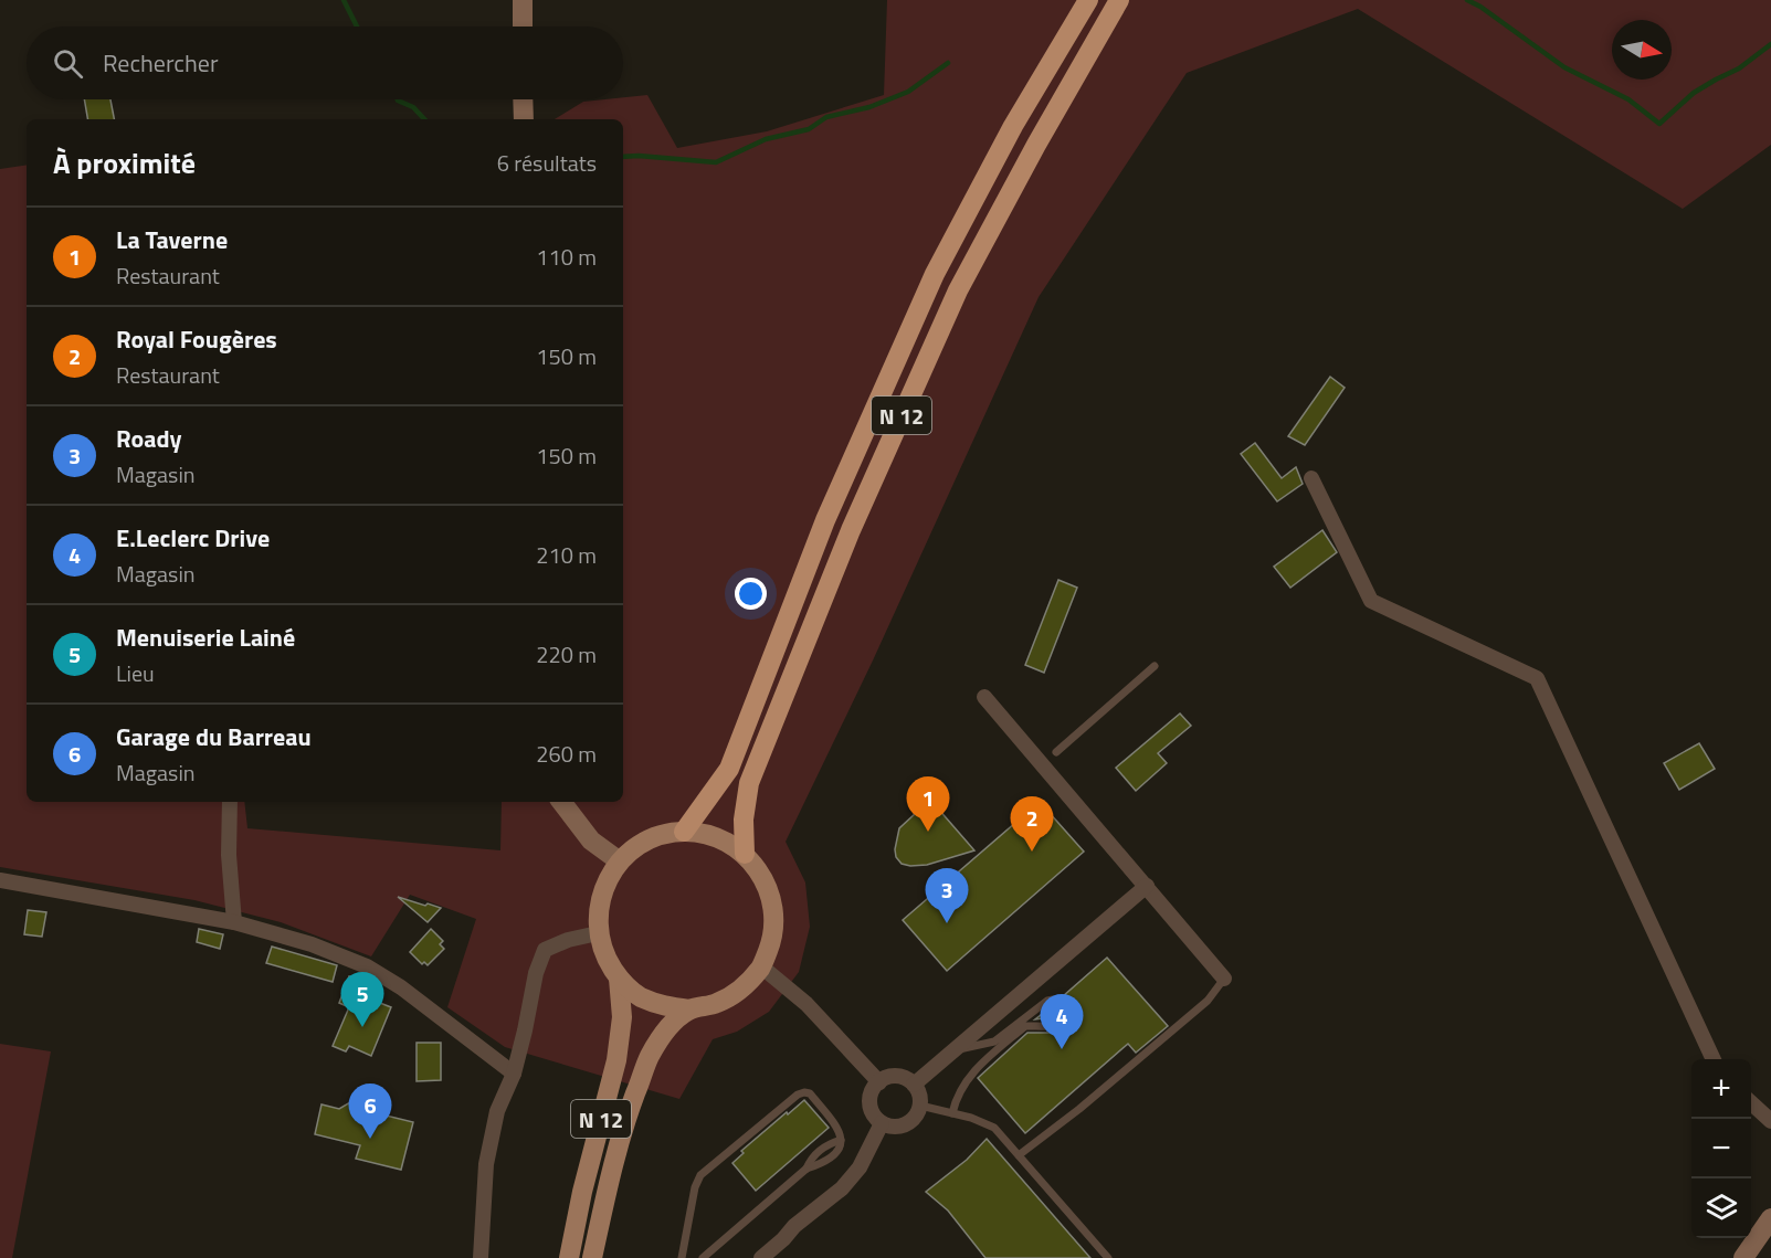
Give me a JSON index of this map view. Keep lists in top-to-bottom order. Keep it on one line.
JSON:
{"streets":{"highway":["N 12"]},"north":"right","page":{"search":"Rechercher","heading":["À proximité","6 résultats"],"list":[{"mark":"1","name":"La Taverne","note":"Restaurant","value":"110 m"},{"mark":"2","name":"Royal Fougères","note":"Restaurant","value":"150 m"},{"mark":"3","name":"Roady","note":"Magasin","value":"150 m"},{"mark":"4","name":"E.Leclerc Drive","note":"Magasin","value":"210 m"},{"mark":"5","name":"Menuiserie Lainé","note":"Lieu","value":"220 m"},{"mark":"6","name":"Garage du Barreau","note":"Magasin","value":"260 m"}],"pins":["1","2","3","5","4","6"],"map_buttons":["+","−"]}}
